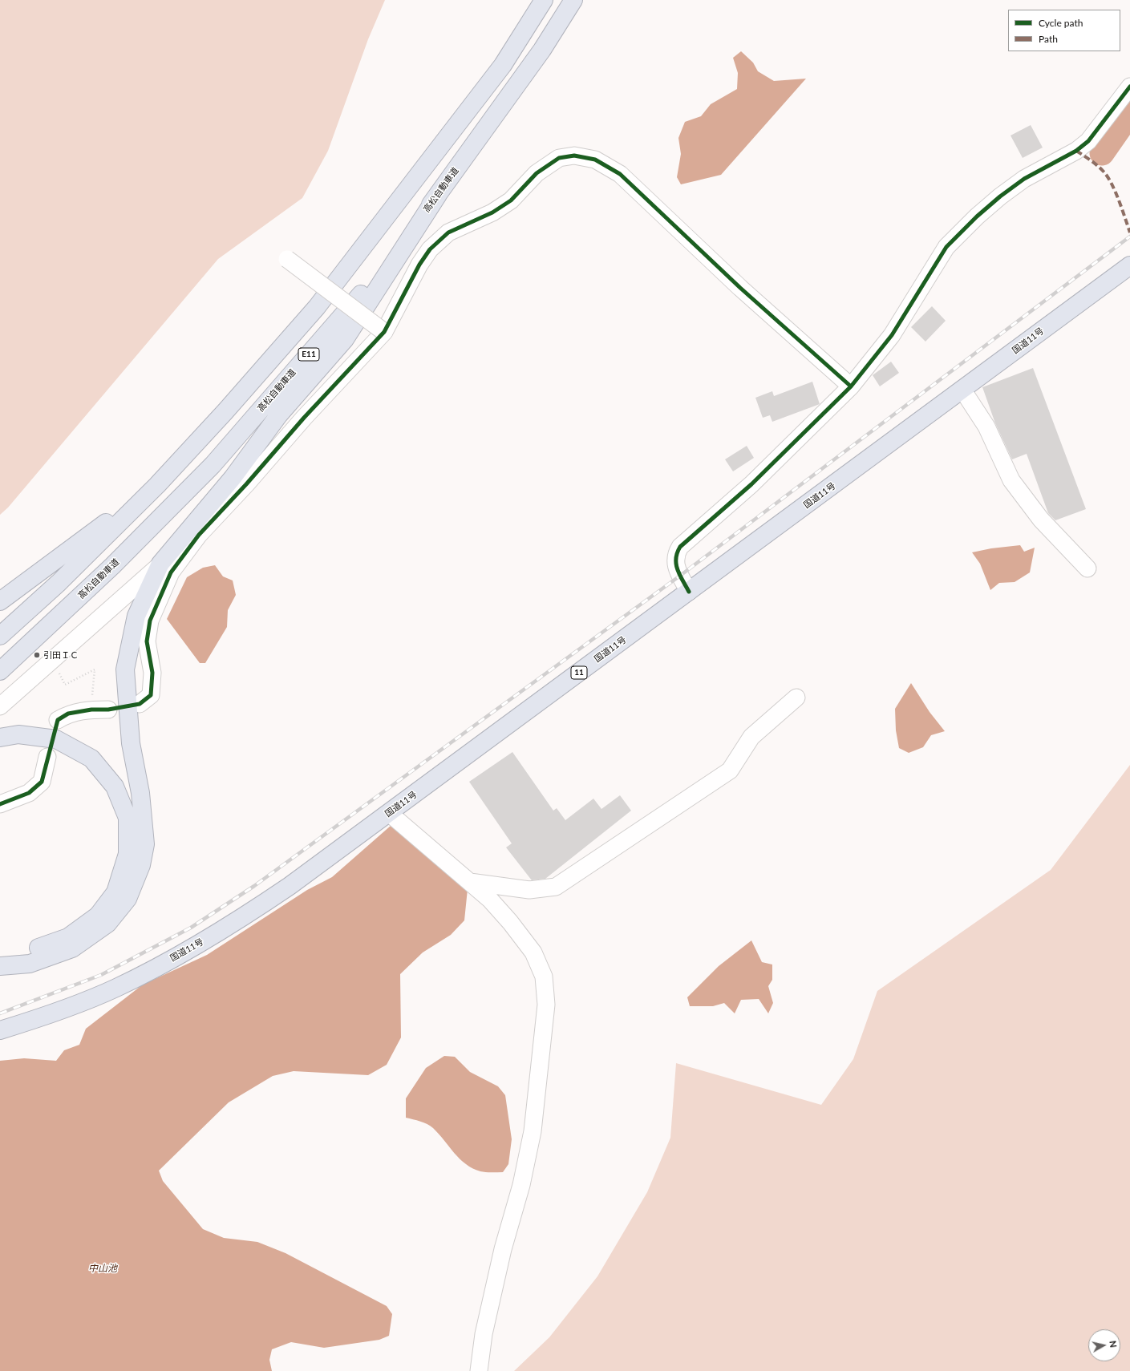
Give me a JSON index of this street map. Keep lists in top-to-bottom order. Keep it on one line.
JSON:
{"streets":{"highway":["高松自動車道","国道11号","E11","11"]},"water":["中山池"],"places":["引田ＩＣ"],"legend":["Cycle path","Path"],"north":"right"}
